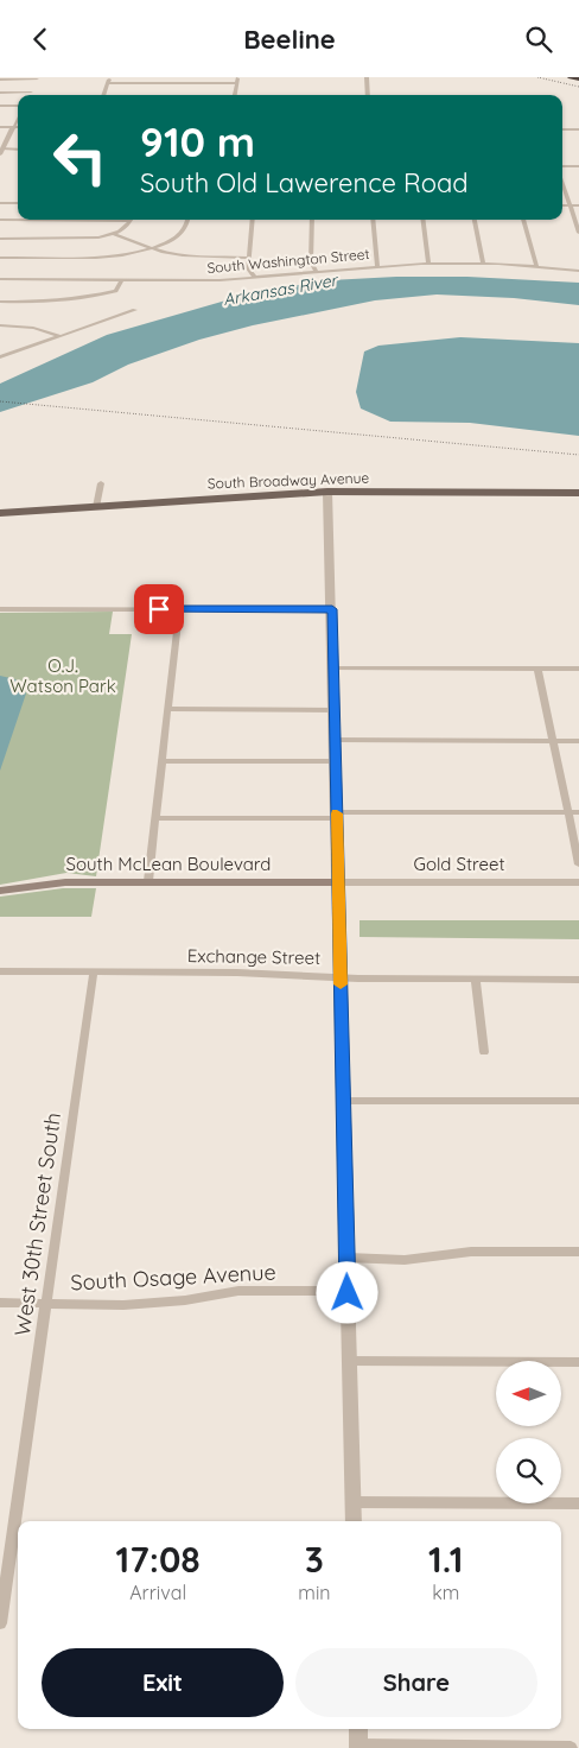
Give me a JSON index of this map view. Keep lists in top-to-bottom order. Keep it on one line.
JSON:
{"streets":{"main road":["South Broadway Avenue","South McLean Boulevard"],"street":["South Washington Street","Gold Street","Exchange Street","West 30th Street South","South Osage Avenue"]},"crossings":[["South McLean Boulevard","Gold Street"],["Exchange Street","West 30th Street South"],["West 30th Street South","South Osage Avenue"]],"water":["Arkansas River"],"parks":["O.J. Watson Park"],"north":"left","page":{"header":"Beeline","turn":["910 m","South Old Lawerence Road"],"eta":["17:08","Arrival","3","min","1.1","km"],"buttons":["Exit","Share"]}}
